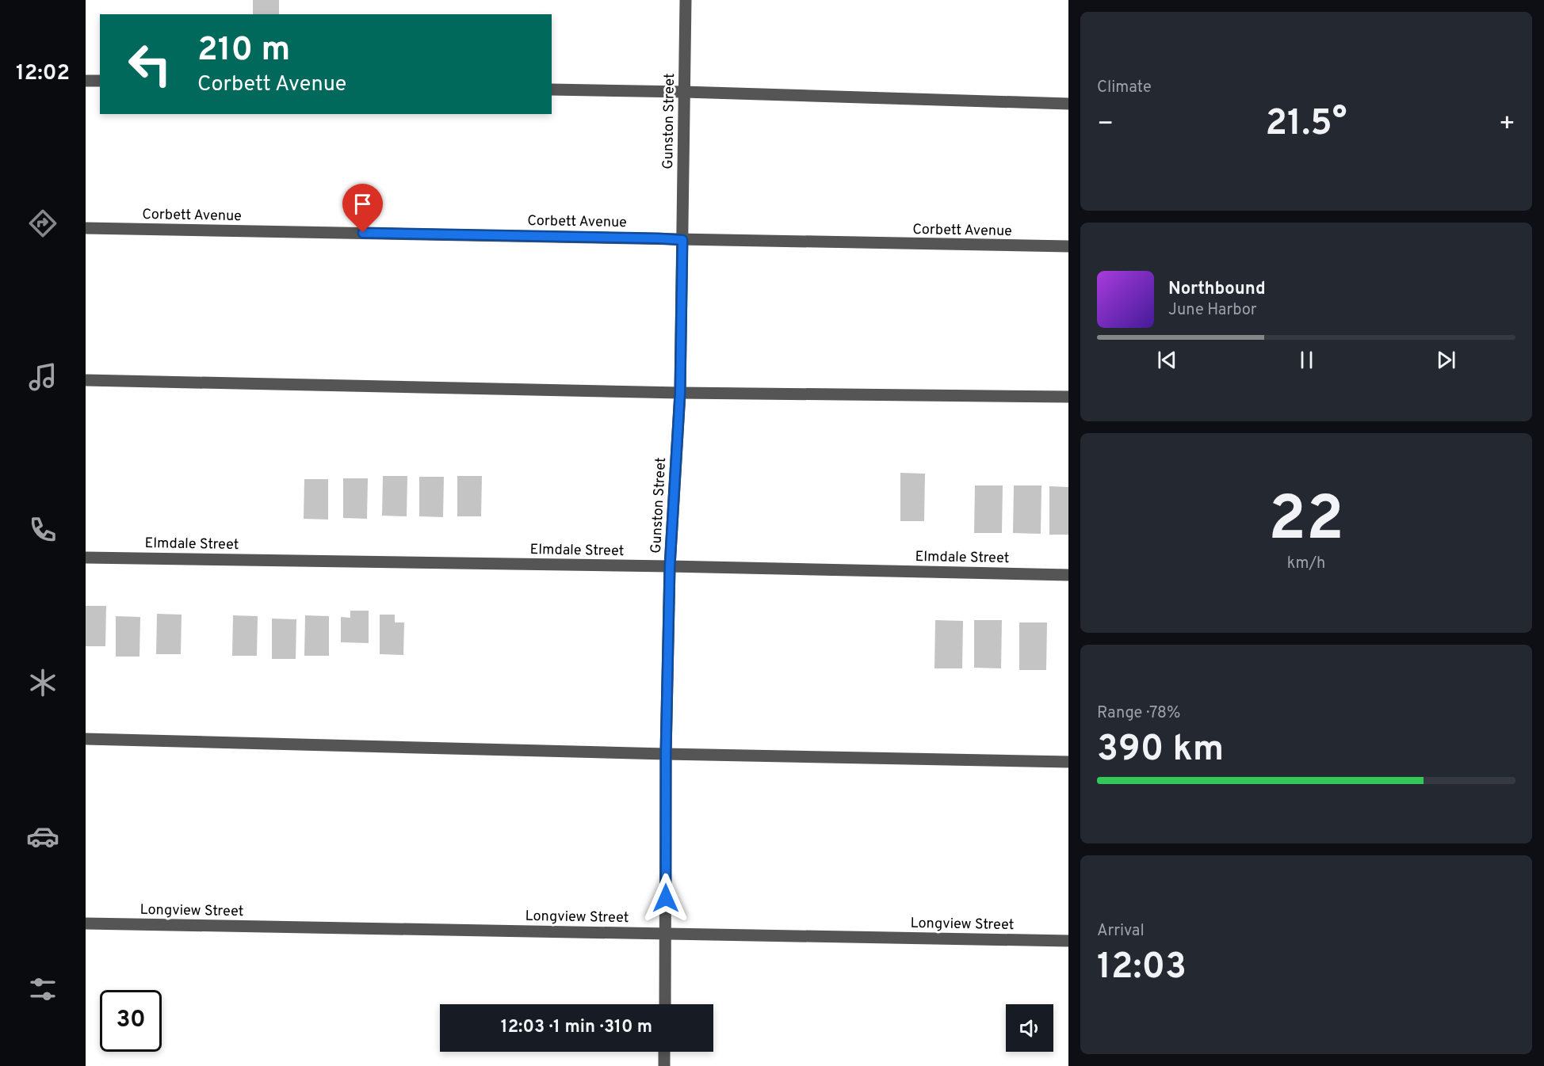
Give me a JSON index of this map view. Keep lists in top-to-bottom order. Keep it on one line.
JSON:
{"streets":{"street":["Gunston Street","Corbett Avenue","Elmdale Street","Longview Street"]},"crossings":[["Gunston Street","Corbett Avenue"],["Gunston Street","Elmdale Street"],["Gunston Street","Longview Street"]],"page":{"tabs":"12:02","tile":["Climate",["22","km/h"],["Range · 78%","390 km"],["Arrival","12:03"]],"turn":["210 m","Corbett Avenue"],"heat":["−","21.5°","+"],"song":["Northbound","June Harbor"],"limit":"30","trip":"12:03 · 1 min · 310 m"}}
